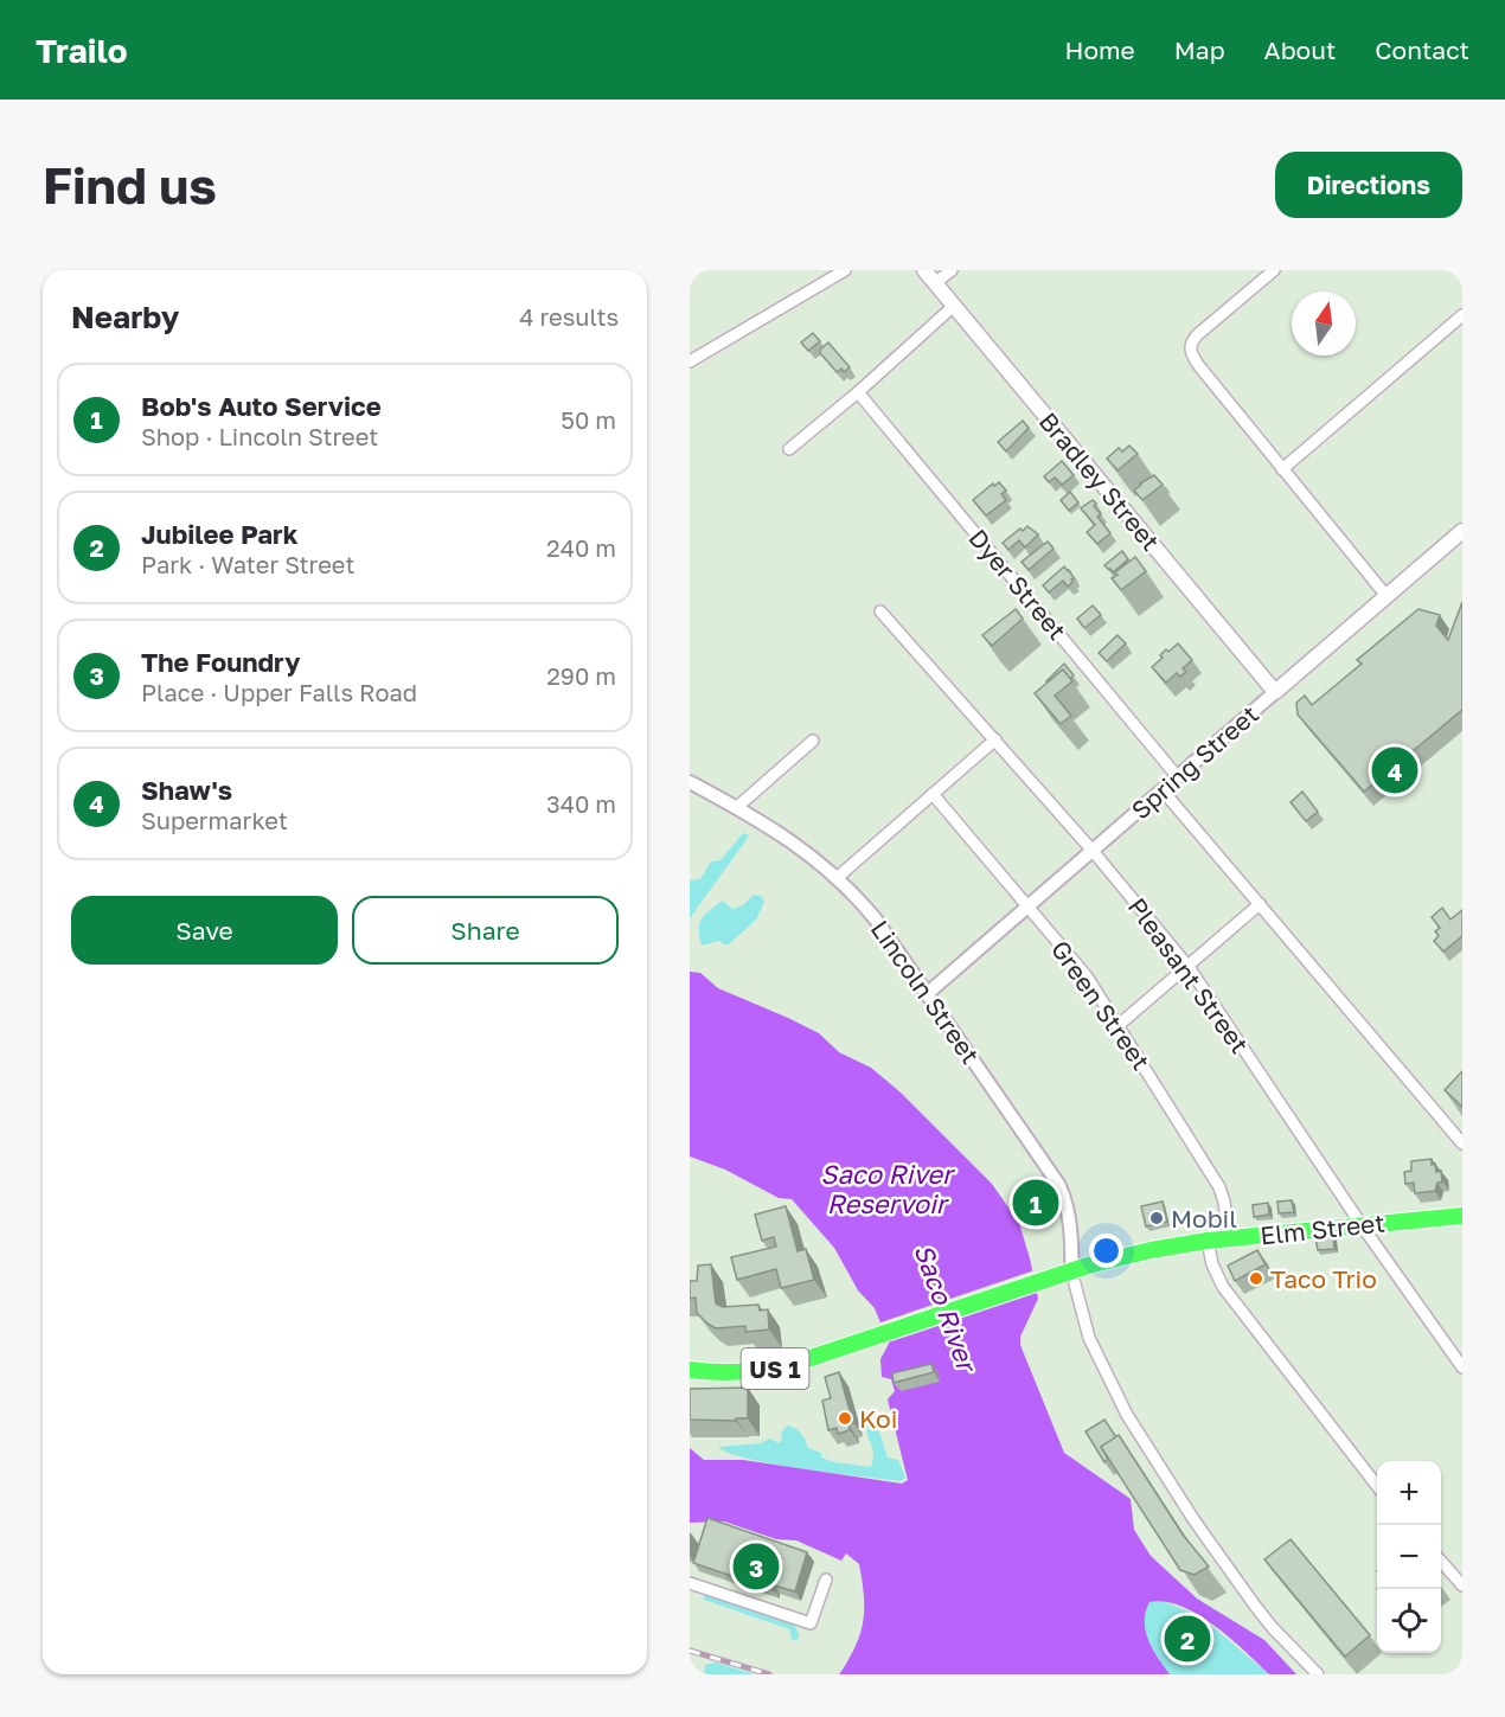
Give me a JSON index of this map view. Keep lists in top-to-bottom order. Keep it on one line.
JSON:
{"streets":{"main road":["Bradley Street","Spring Street","Elm Street","US 1"],"street":["Dyer Street","Pleasant Street","Lincoln Street","Green Street"]},"crossings":[["Bradley Street","Spring Street"],["Dyer Street","Spring Street"],["Spring Street","Pleasant Street"],["Spring Street","Lincoln Street"],["Spring Street","Green Street"],["Pleasant Street","Elm Street"],["Lincoln Street","Elm Street"],["Green Street","Elm Street"]],"water":["Saco River Reservoir","Saco River"],"places":["Mobil","Taco Trio","Koi"],"north":"top","page":{"header":"Trailo","nav":["Home","Map","About","Contact"],"buttons":["Directions",["Save","Share"]],"title":"Find us","heading":["Nearby","4 results"],"list":[{"mark":"1","name":"Bob's Auto Service","note":"Shop · Lincoln Street","value":"50 m"},{"mark":"2","name":"Jubilee Park","note":"Park · Water Street","value":"240 m"},{"mark":"3","name":"The Foundry","note":"Place · Upper Falls Road","value":"290 m"},{"mark":"4","name":"Shaw's","note":"Supermarket","value":"340 m"}],"pins":["4","1","3","2"],"map_buttons":["+","−"]}}
